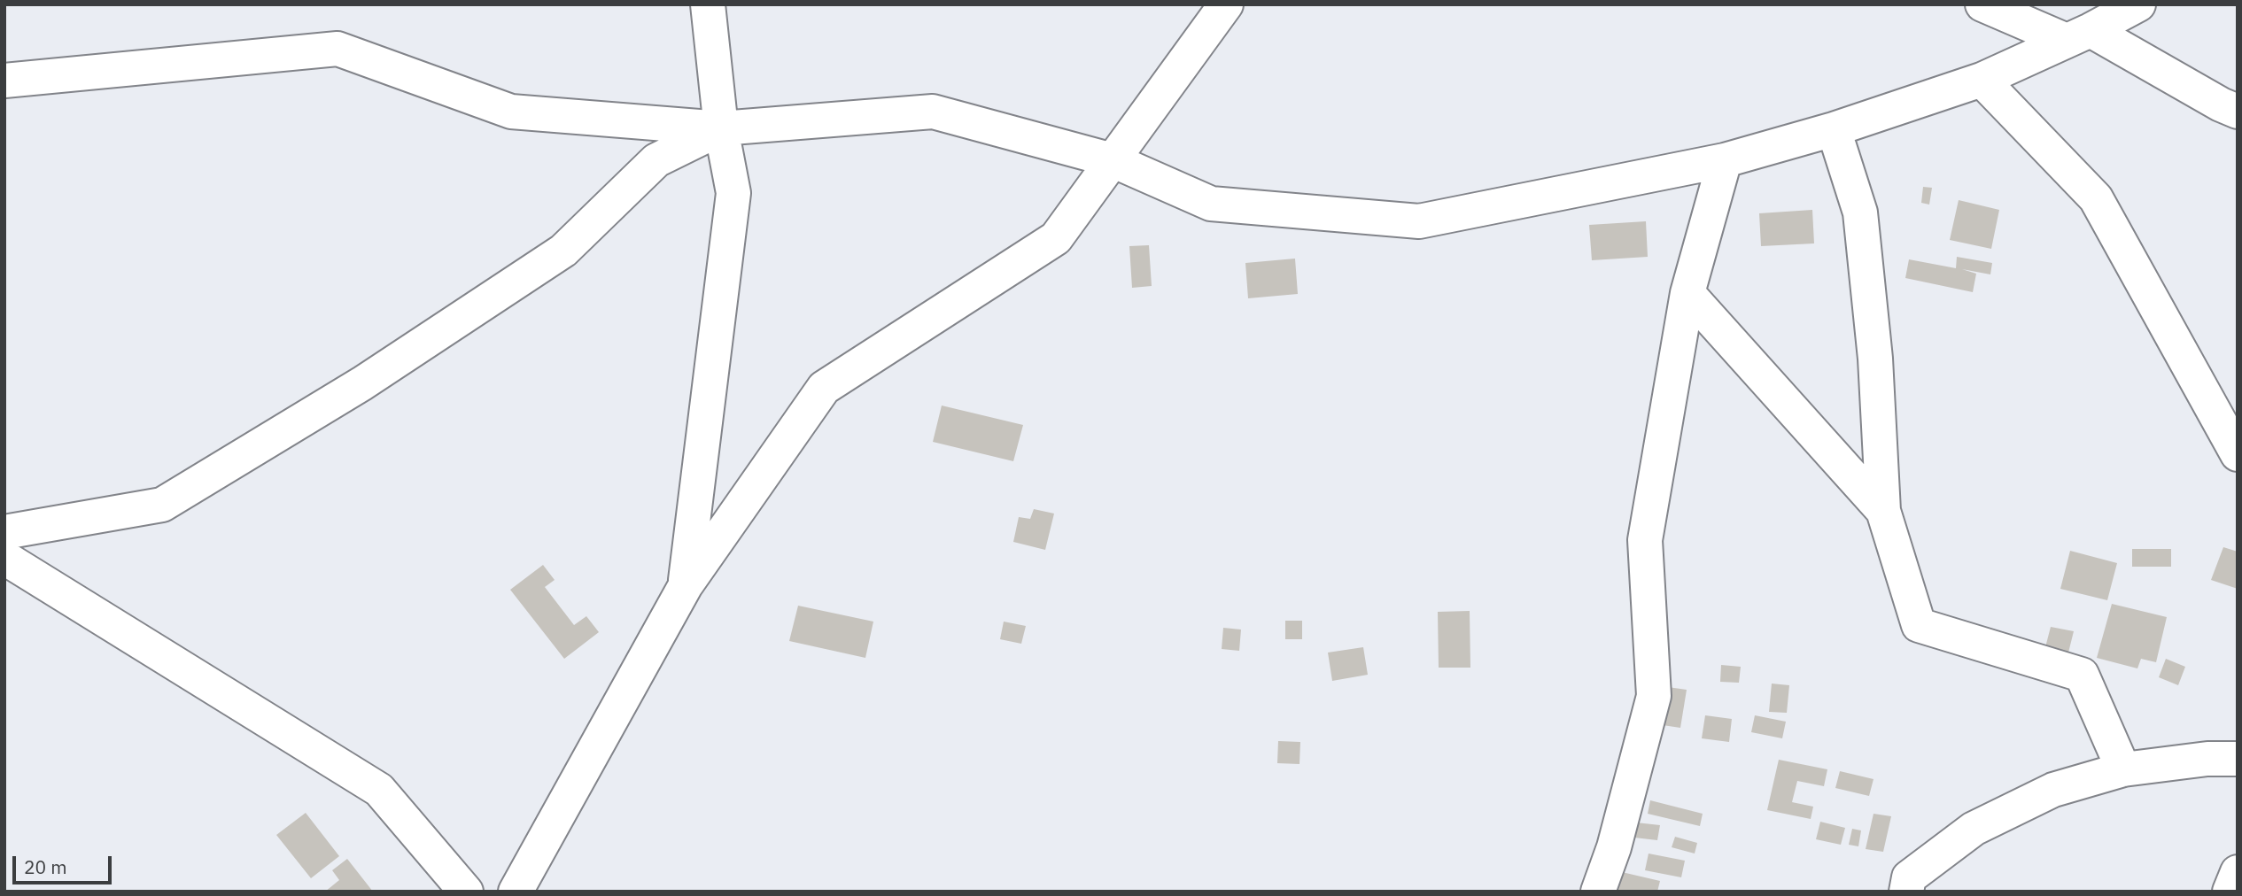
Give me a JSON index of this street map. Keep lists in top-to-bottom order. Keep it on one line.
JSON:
{"scale_bar":"20 m"}
